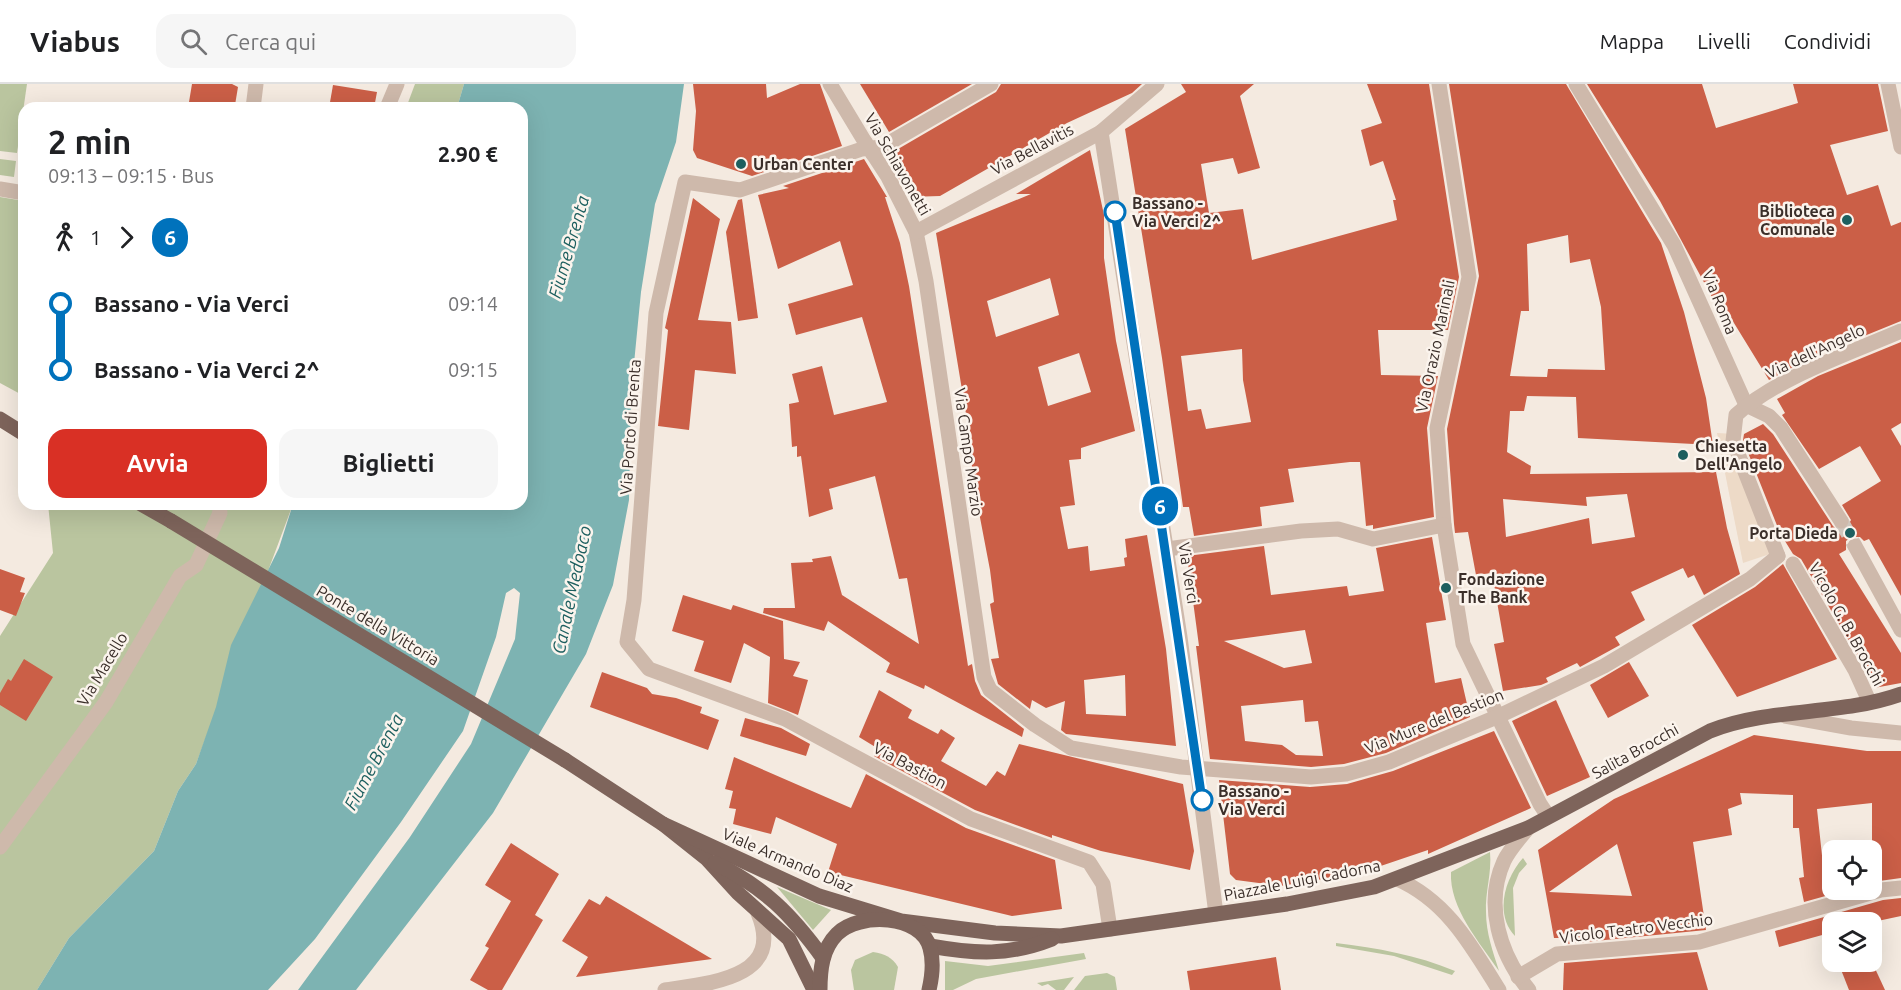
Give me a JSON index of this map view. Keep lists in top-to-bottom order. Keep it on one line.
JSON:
{"streets":{"main road":["Ponte della Vittoria","Salita Brocchi","Viale Armando Diaz","Piazzale Luigi Cadorna"],"street":["Via Bellavitis","Via Schiavonetti","Via Roma","Via Orazio Marinali","Via dell'Angelo","Via Porto di Brenta","Via Campo Marzio","Via Verci","Vicolo G. B. Brocchi","Via Macello","Via Mure del Bastion","Via Bastion","Vicolo Teatro Vecchio"]},"crossings":[["Via Bellavitis","Via Schiavonetti"],["Via Bellavitis","Via Campo Marzio"],["Via Bellavitis","Via Verci"],["Via Schiavonetti","Via Campo Marzio"],["Via Roma","Via dell'Angelo"],["Via Roma","Vicolo G. B. Brocchi"],["Via Orazio Marinali","Via Mure del Bastion"],["Via Orazio Marinali","Salita Brocchi"],["Via dell'Angelo","Vicolo G. B. Brocchi"],["Via Porto di Brenta","Via Bastion"],["Via Campo Marzio","Via Mure del Bastion"],["Via Verci","Via Mure del Bastion"],["Via Verci","Piazzale Luigi Cadorna"],["Vicolo G. B. Brocchi","Via Mure del Bastion"],["Vicolo G. B. Brocchi","Salita Brocchi"],["Ponte della Vittoria","Viale Armando Diaz"],["Salita Brocchi","Piazzale Luigi Cadorna"],["Via Bastion","Piazzale Luigi Cadorna"],["Viale Armando Diaz","Piazzale Luigi Cadorna"]],"water":["Fiume Brenta","Canale Medoaco"],"places":["Urban Center","Bassano - Via Verci 2^","Biblioteca Comunale","Chiesetta Dell'Angelo","Porta Dieda","Fondazione The Bank","Bassano - Via Verci"],"lines":["bus line 6"],"page":{"header":"Viabus","search":"Cerca qui","nav":["Mappa","Livelli","Condividi"],"on_map":"6","heading":["2 min","09:13 – 09:15 · Bus","2.90 €"],"legs":["1","6"],"list":[{"name":"Bassano - Via Verci","value":"09:14"},{"name":"Bassano - Via Verci 2^","value":"09:15"}],"buttons":["Avvia","Biglietti"]}}
